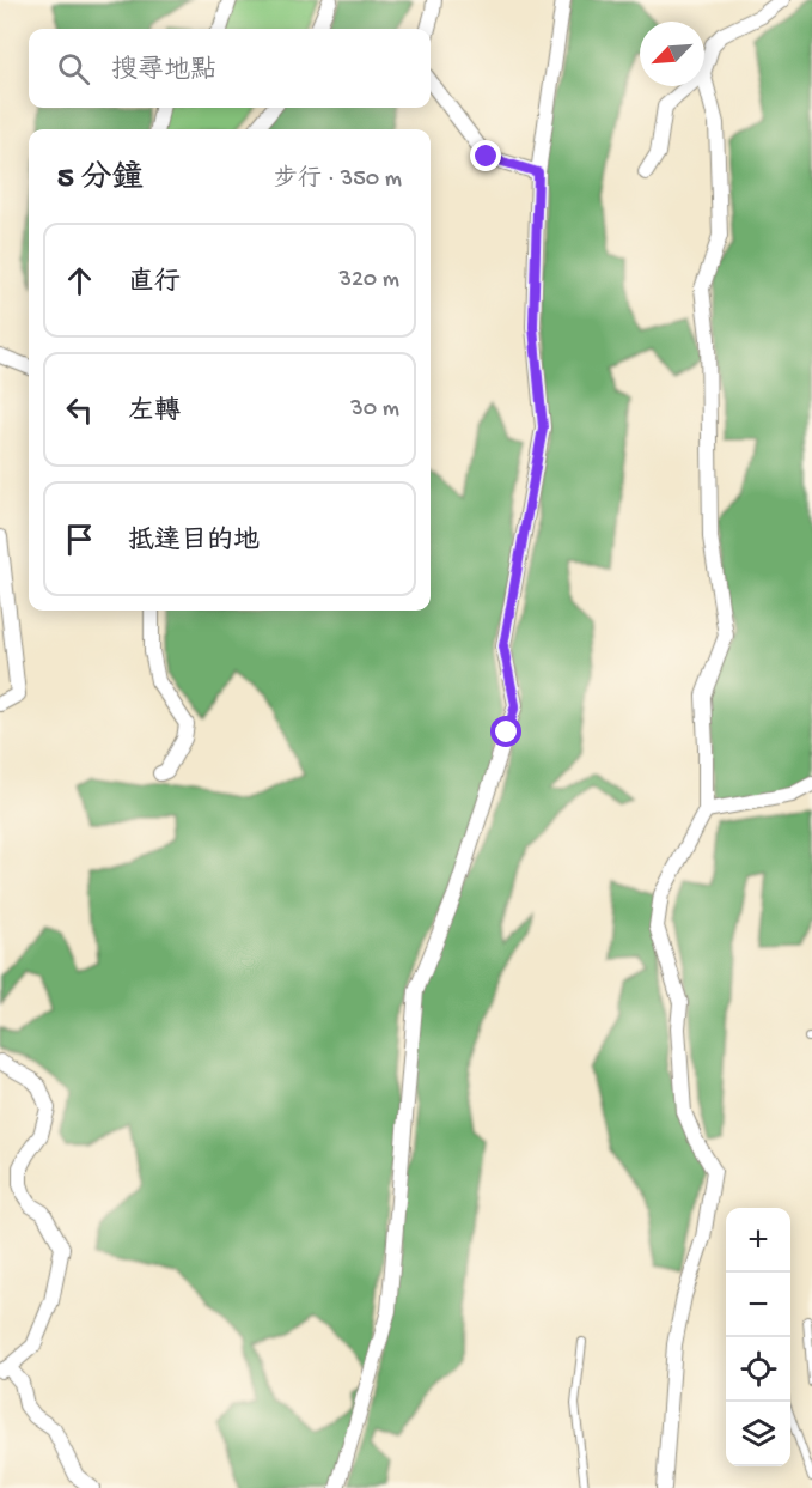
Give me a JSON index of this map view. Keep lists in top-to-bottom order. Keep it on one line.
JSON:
{"north":"bottom left","page":{"search":"搜尋地點","heading":["5 分鐘","步行 · 350 m"],"list":[["直行","320 m"],["左轉","30 m"],"抵達目的地"],"map_buttons":["+","−"]}}
